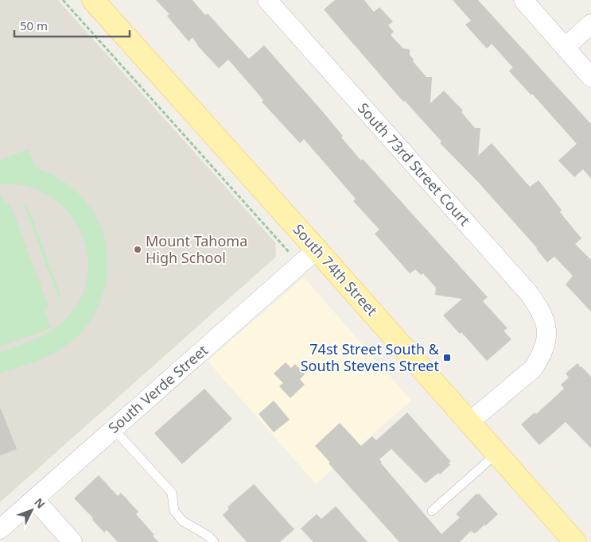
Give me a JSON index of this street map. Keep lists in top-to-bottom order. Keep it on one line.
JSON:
{"streets":{"main road":["South 74th Street"],"street":["South 73rd Street Court","South Verde Street"]},"crossings":[["South 73rd Street Court","South 74th Street"],["South 74th Street","South Verde Street"]],"places":{"other":["Mount Tahoma High School"],"transit":["74st Street South & South Stevens Street"]},"scale_bar":"50 m","north":"top right"}
